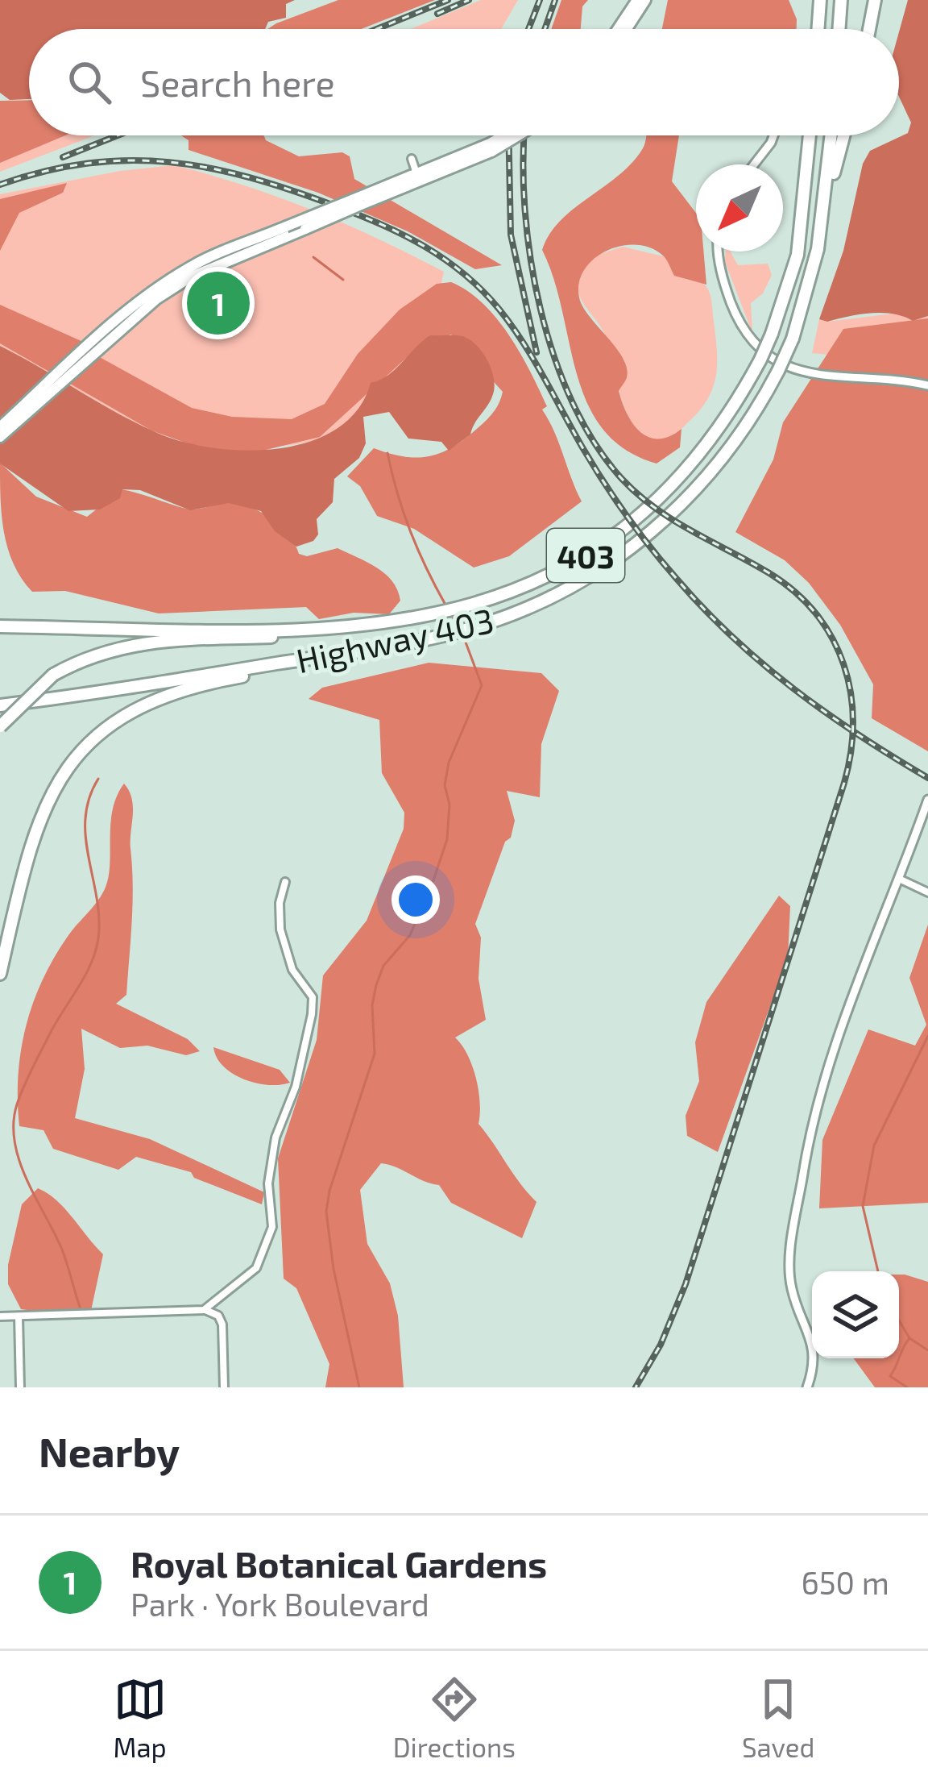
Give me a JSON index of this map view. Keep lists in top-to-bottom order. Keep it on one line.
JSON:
{"streets":{"highway":["403","Highway 403"]},"north":"bottom left","page":{"search":"Search here","pins":"1","heading":"Nearby","list":[{"mark":"1","name":"Royal Botanical Gardens","note":"Park · York Boulevard","value":"650 m"}],"nav":["Map","Directions","Saved"]}}
